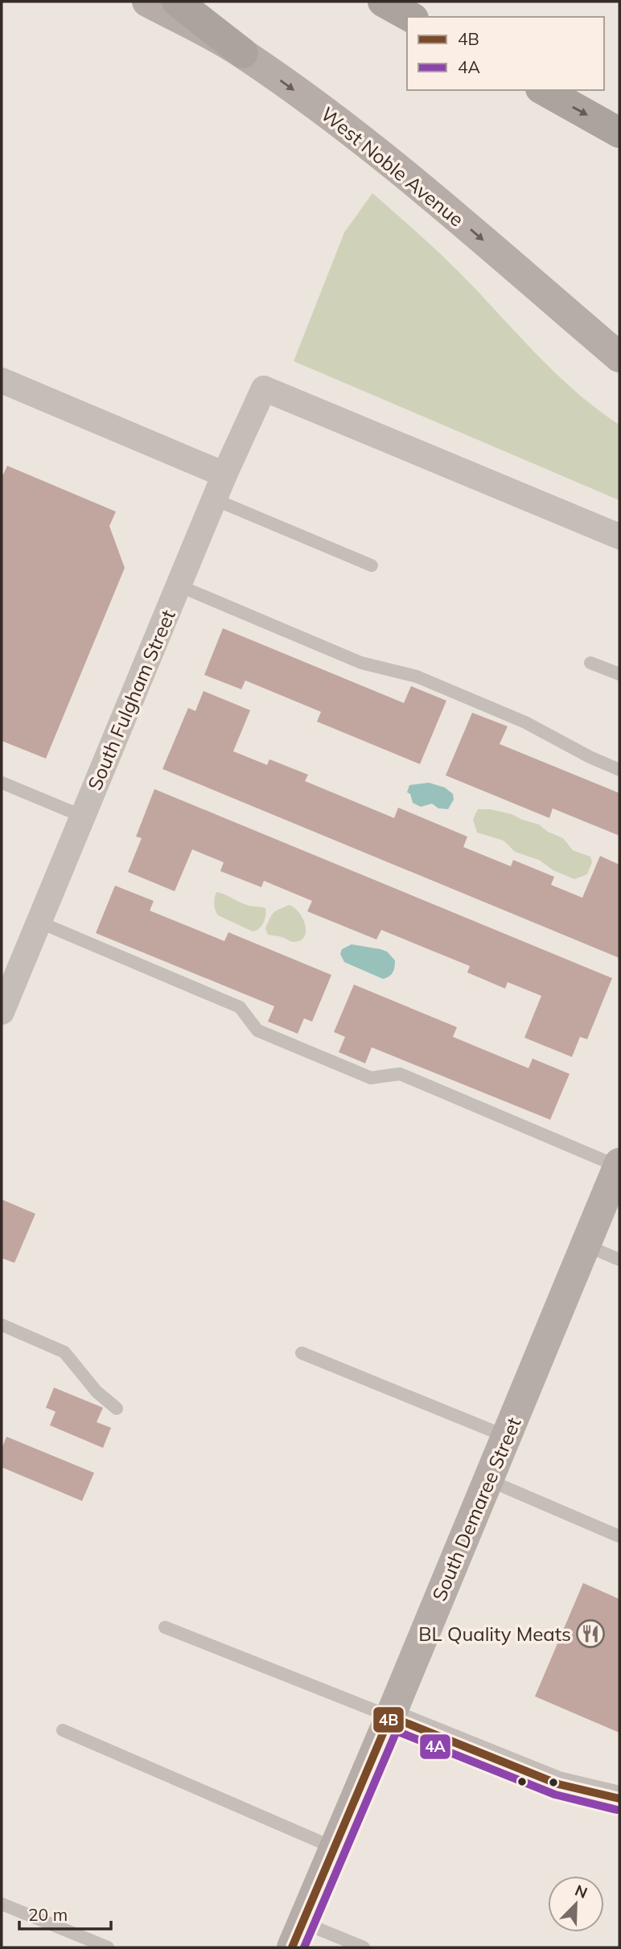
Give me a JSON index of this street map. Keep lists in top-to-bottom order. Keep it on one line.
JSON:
{"streets":{"main road":["West Noble Avenue","South Demaree Street"],"street":["South Fulgham Street"]},"one_way":["West Noble Avenue"],"places":{"restaurant":["BL Quality Meats"]},"lines":["transit line 4B","transit line 4A"],"legend":["4B","4A"],"scale_bar":"20 m","north":"top right"}
